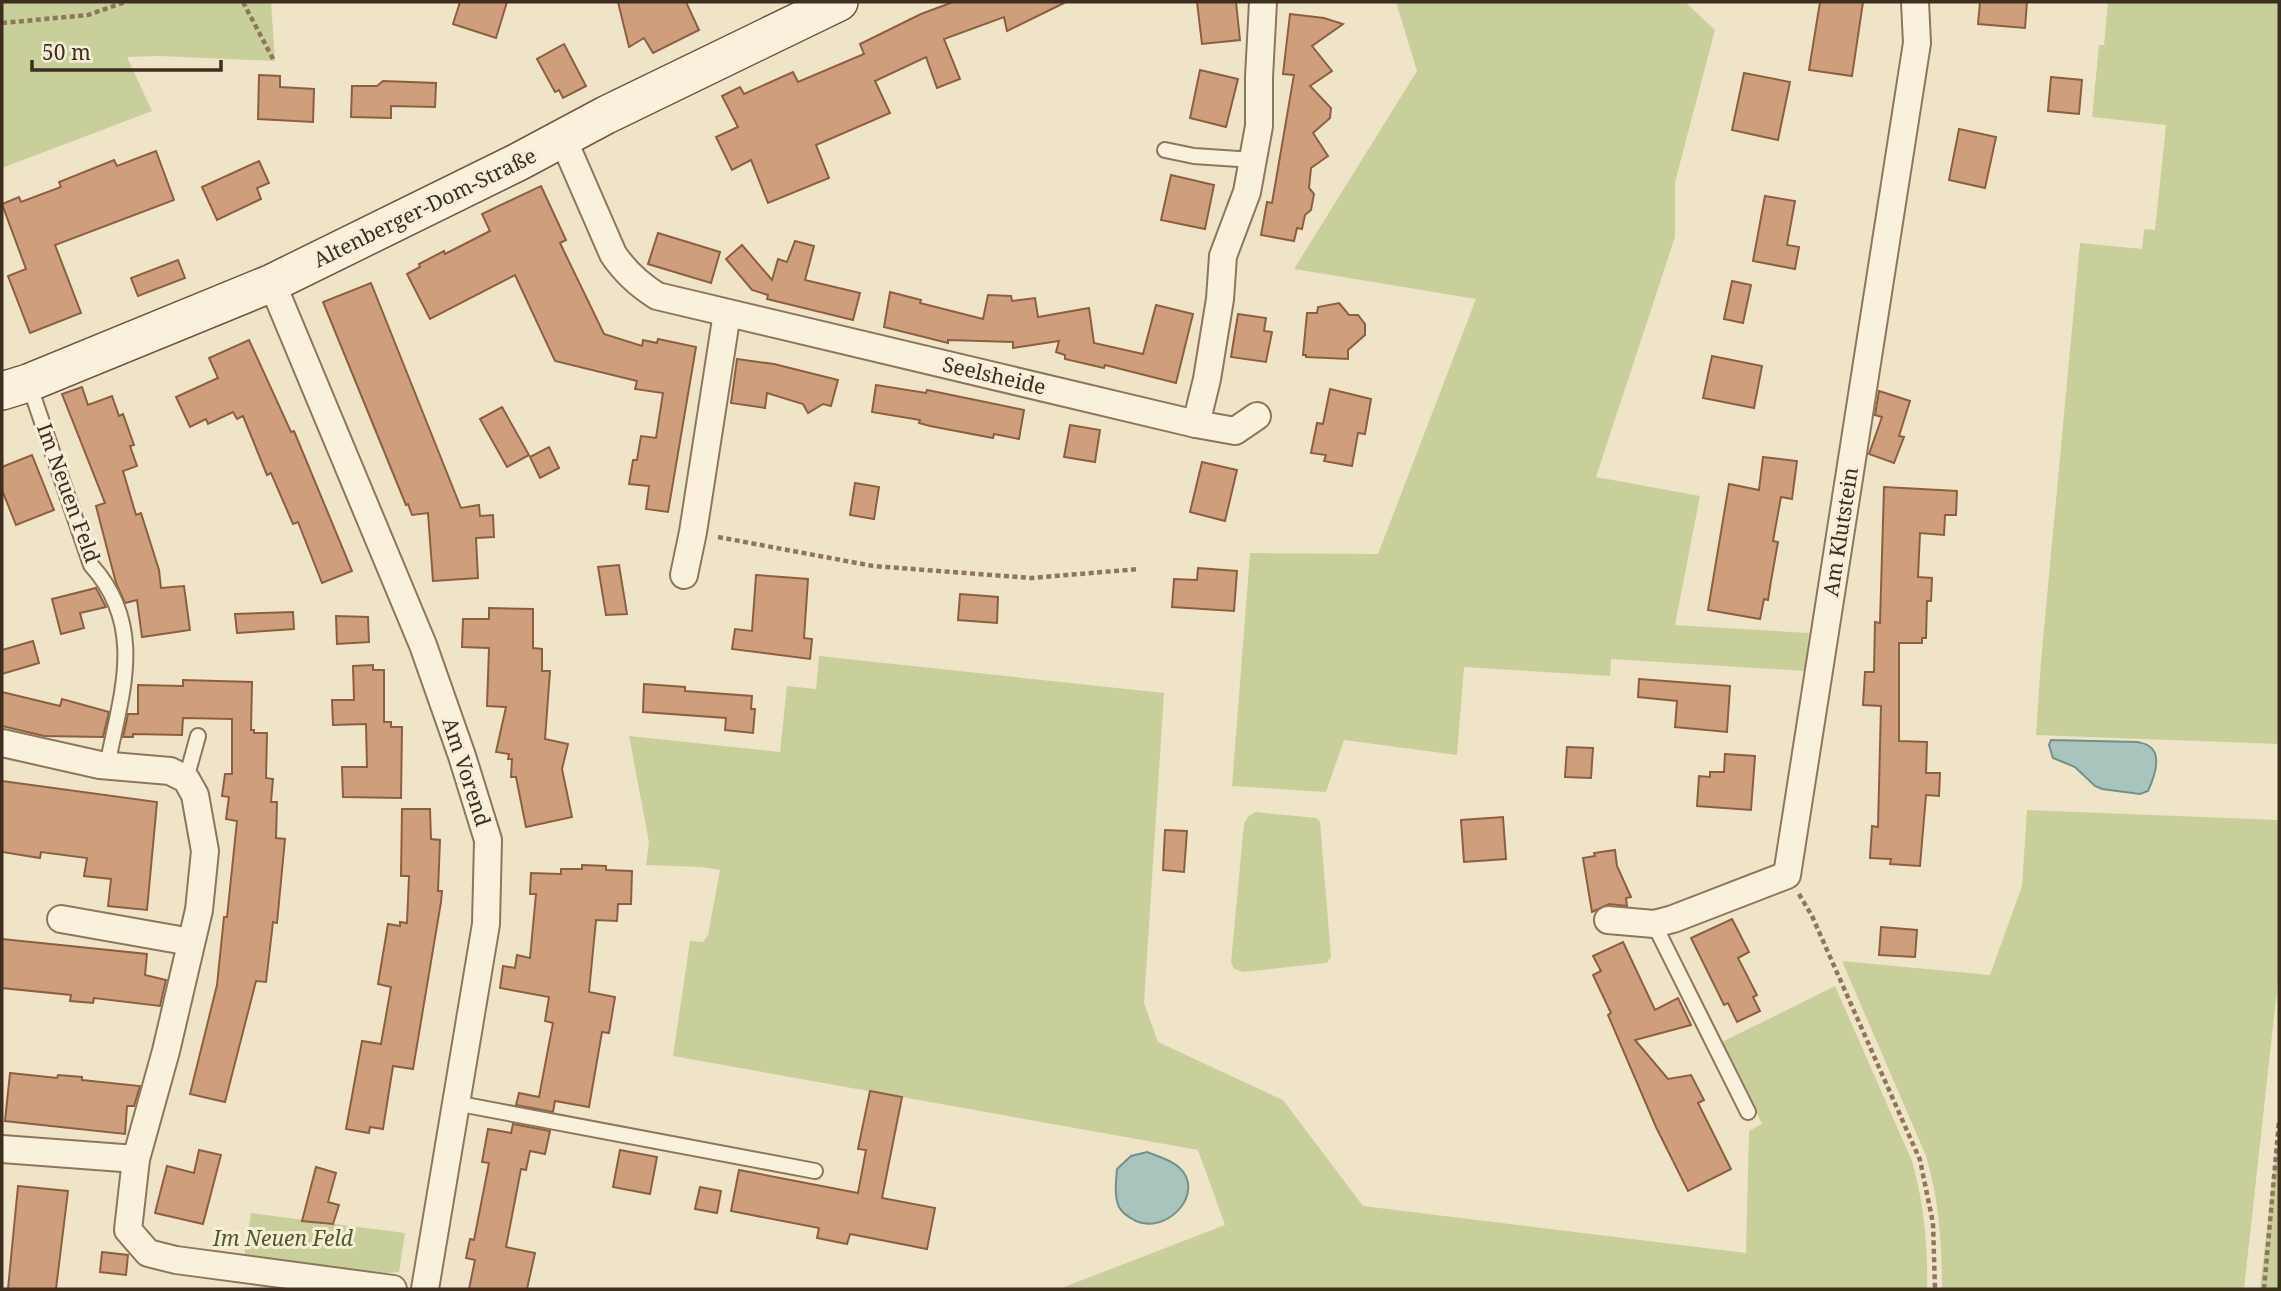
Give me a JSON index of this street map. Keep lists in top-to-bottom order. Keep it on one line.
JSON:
{"streets":{"main road":["Altenberger-Dom-Straße"],"street":["Seelsheide","Am Klutstein","Am Vorend"],"lane":["Im Neuen Feld"]},"crossings":[["Altenberger-Dom-Straße","Seelsheide"],["Altenberger-Dom-Straße","Im Neuen Feld"],["Altenberger-Dom-Straße","Am Vorend"]],"parks":["Im Neuen Feld"],"scale_bar":"50 m"}
